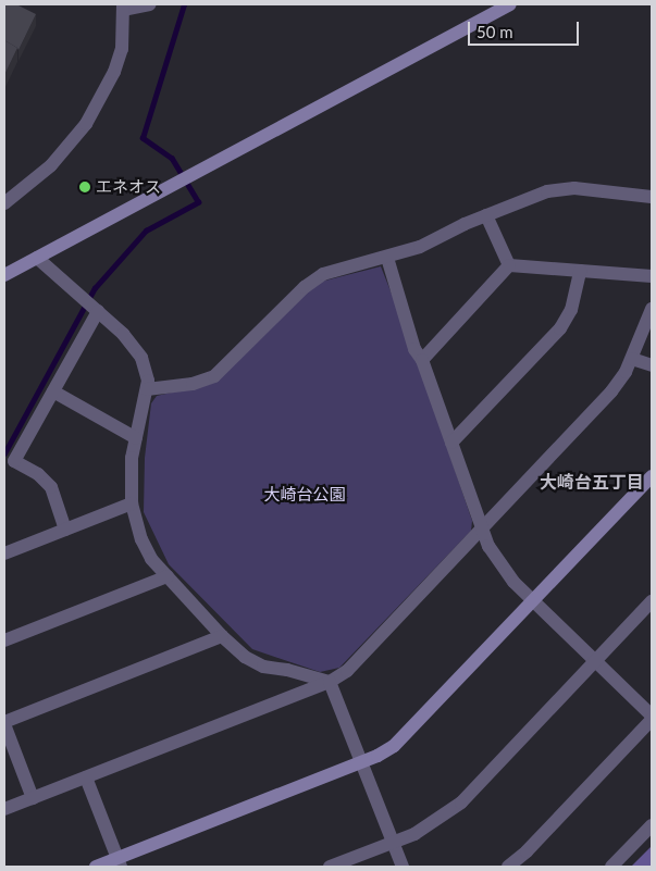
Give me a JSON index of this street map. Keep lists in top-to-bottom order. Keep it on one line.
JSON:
{"districts":["大崎台五丁目"],"parks":["大崎台公園"],"places":["エネオス"],"scale_bar":"50 m"}
